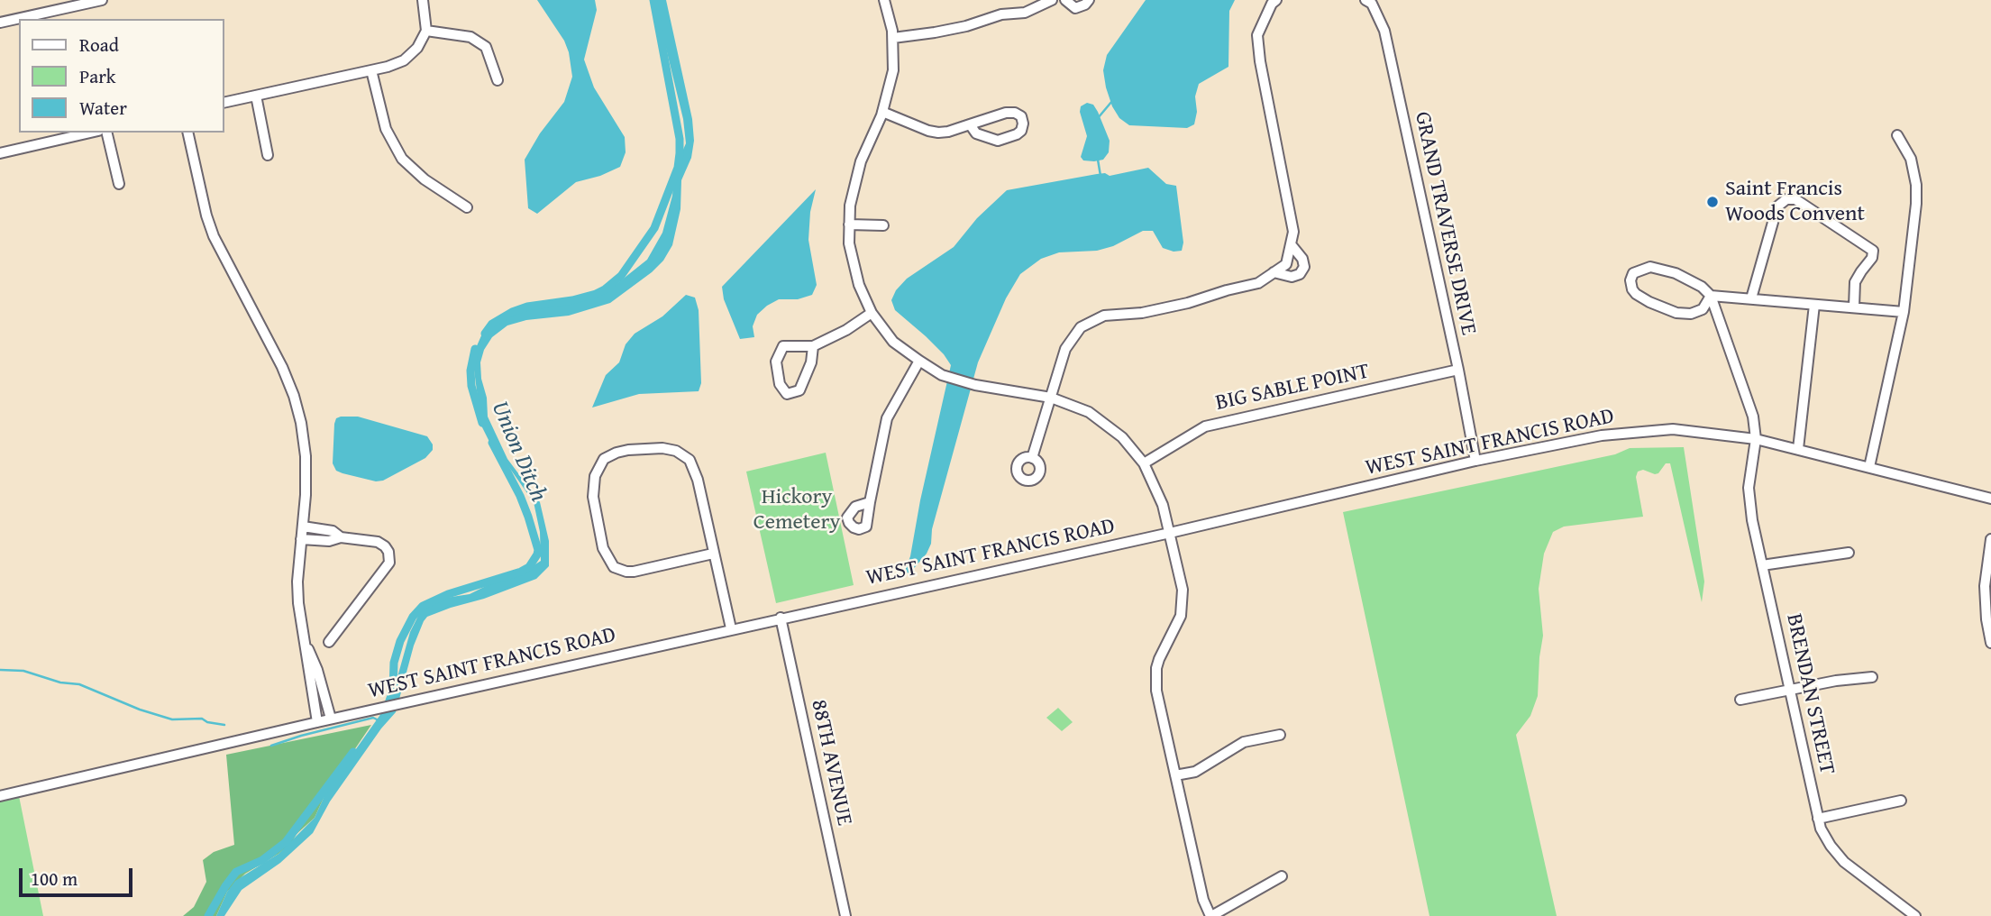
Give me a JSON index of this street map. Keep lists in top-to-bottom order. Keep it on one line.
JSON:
{"streets":{"street":["GRAND TRAVERSE DRIVE","BIG SABLE POINT","WEST SAINT FRANCIS ROAD","BRENDAN STREET","88TH AVENUE"]},"crossings":[["GRAND TRAVERSE DRIVE","BIG SABLE POINT"],["GRAND TRAVERSE DRIVE","WEST SAINT FRANCIS ROAD"],["WEST SAINT FRANCIS ROAD","BRENDAN STREET"],["WEST SAINT FRANCIS ROAD","88TH AVENUE"]],"water":["Union Ditch"],"parks":["Hickory Cemetery"],"places":["Saint Francis Woods Convent"],"legend":["Road","Park","Water"],"scale_bar":"100 m"}
